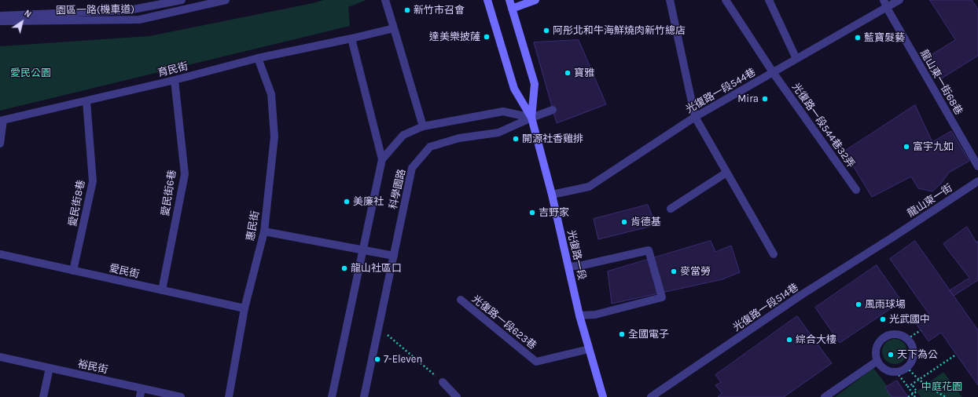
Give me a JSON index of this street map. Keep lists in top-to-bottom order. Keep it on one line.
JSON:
{"streets":{"main road":["光復路一段"],"street":["園區一路(機車道)","育民街","龍山東一街68巷","光復路一段544巷","光復路一段544巷32弄","科學園路","愛民街6巷","龍山東一街","愛民街8巷","惠民街","愛民街","光復路一段514巷","光復路一段623巷","裕民街"]},"crossings":[["育民街","科學園路"],["育民街","愛民街6巷"],["育民街","愛民街8巷"],["育民街","惠民街"],["龍山東一街68巷","光復路一段544巷"],["光復路一段544巷","光復路一段544巷32弄"],["光復路一段544巷","光復路一段"],["科學園路","光復路一段"],["愛民街6巷","愛民街"],["龍山東一街","光復路一段514巷"],["愛民街8巷","愛民街"],["惠民街","愛民街"],["光復路一段","光復路一段623巷"]],"parks":["愛民公園","中庭花園"],"places":["新竹市召會","阿彤北和牛海鮮燒肉新竹總店","達美樂披薩","藍寶髮藝","寶雅","Mira","開源社香雞排","富宇九如","美廉社","吉野家","肯德基","龍山社區口","麥當勞","風雨球場","光武國中","全國電子","綜合大樓","天下為公","7-Eleven"],"north":"top right"}
